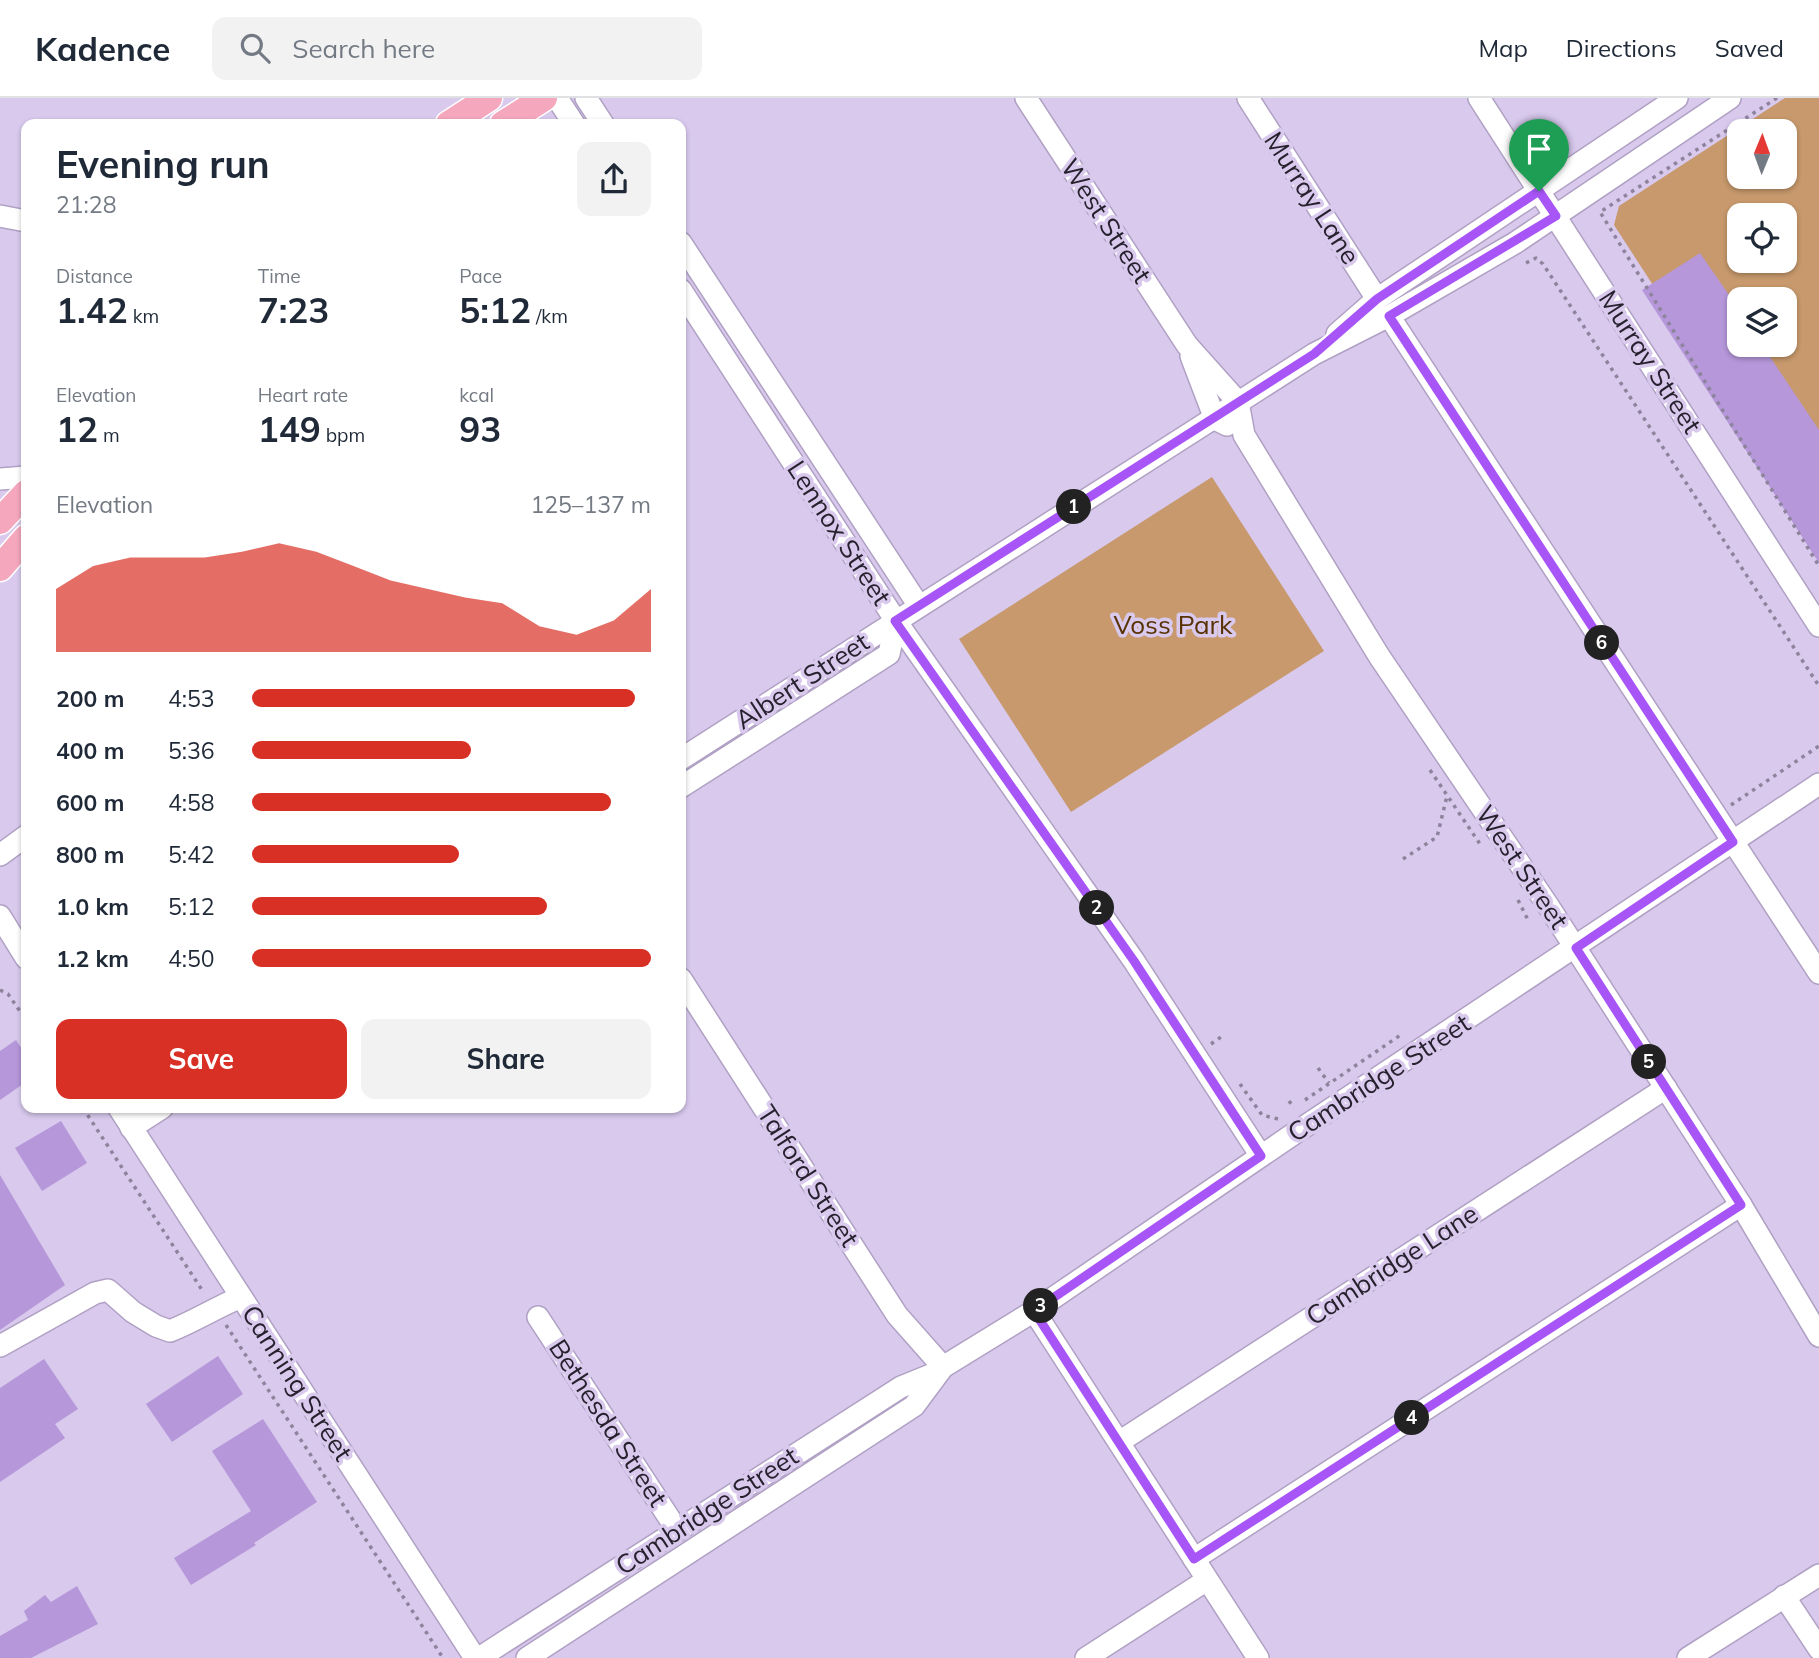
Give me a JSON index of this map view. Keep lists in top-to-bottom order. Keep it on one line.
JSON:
{"streets":{"street":["Murray Lane","West Street","Murray Street","Lennox Street","Albert Street","Cambridge Street","Talford Street","Cambridge Lane","Canning Street","Bethesda Street"]},"crossings":[["Murray Lane","Albert Street"],["Murray Lane","Cambridge Street"],["West Street","Albert Street"],["West Street","Cambridge Street"],["West Street","Cambridge Lane"],["Murray Street","Albert Street"],["Lennox Street","Albert Street"],["Lennox Street","Cambridge Street"],["Cambridge Street","Talford Street"],["Cambridge Street","Canning Street"],["Cambridge Street","Bethesda Street"]],"parks":["Voss Park"],"north":"top","page":{"header":"Kadence","search":"Search here","nav":["Map","Directions","Saved"],"heading":["Evening run","21:28"],"stats":[["Distance","1.42 km"],["Time","7:23"],["Pace","5:12 /km"],["Elevation","12 m"],["Heart rate","149 bpm"],["kcal","93"]],"chart":["Elevation","125–137 m"],"pins":["1","6","2","5","3","4"],"list":[{"name":"200 m","note":"4:53"},{"name":"400 m","note":"5:36"},{"name":"600 m","note":"4:58"},{"name":"800 m","note":"5:42"},{"name":"1.0 km","note":"5:12"},{"name":"1.2 km","note":"4:50"}],"buttons":["Save","Share"]}}
